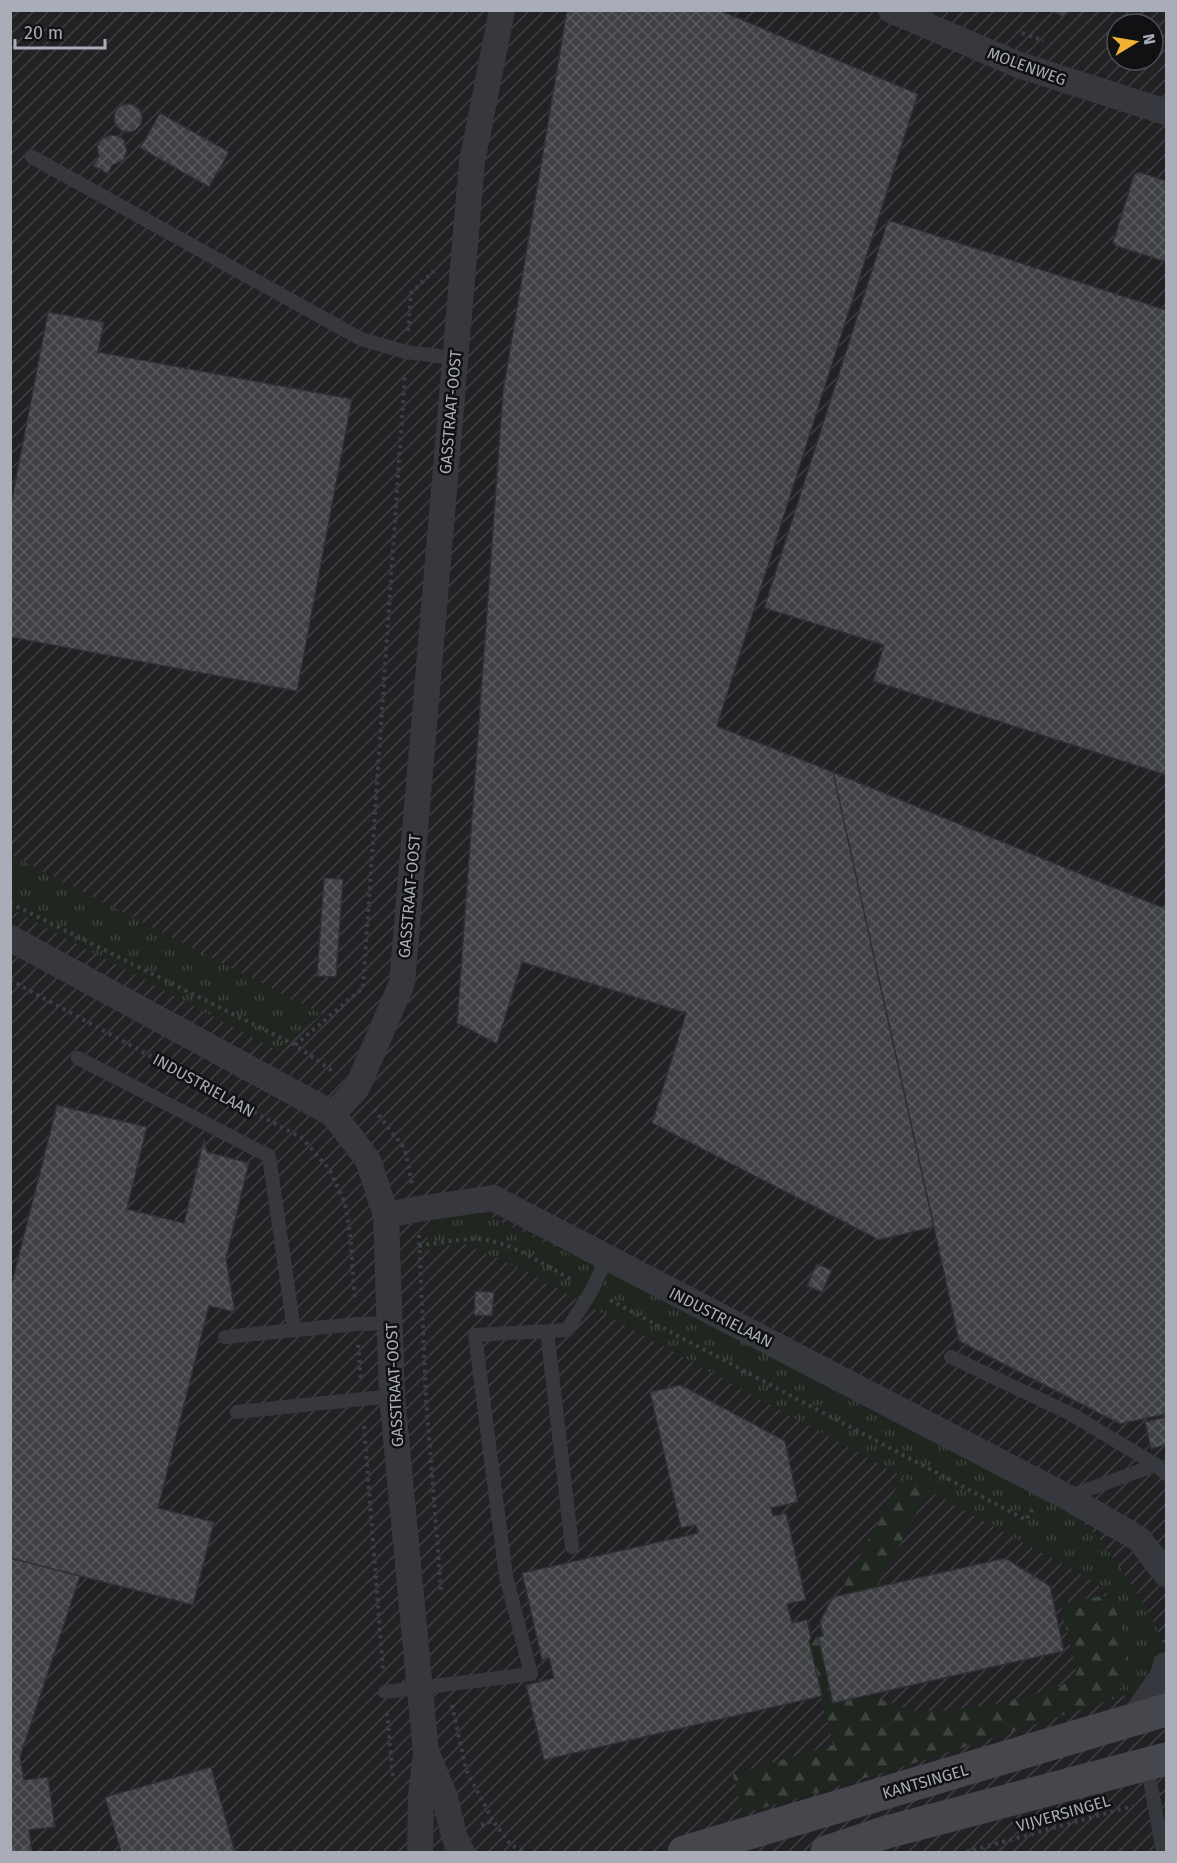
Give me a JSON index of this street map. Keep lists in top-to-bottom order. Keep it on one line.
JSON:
{"streets":{"street":["MOLENWEG","GASSTRAAT-OOST","INDUSTRIELAAN","KANTSINGEL"],"path":["VIJVERSINGEL"]},"crossings":[["GASSTRAAT-OOST","INDUSTRIELAAN"]],"scale_bar":"20 m","north":"right"}
